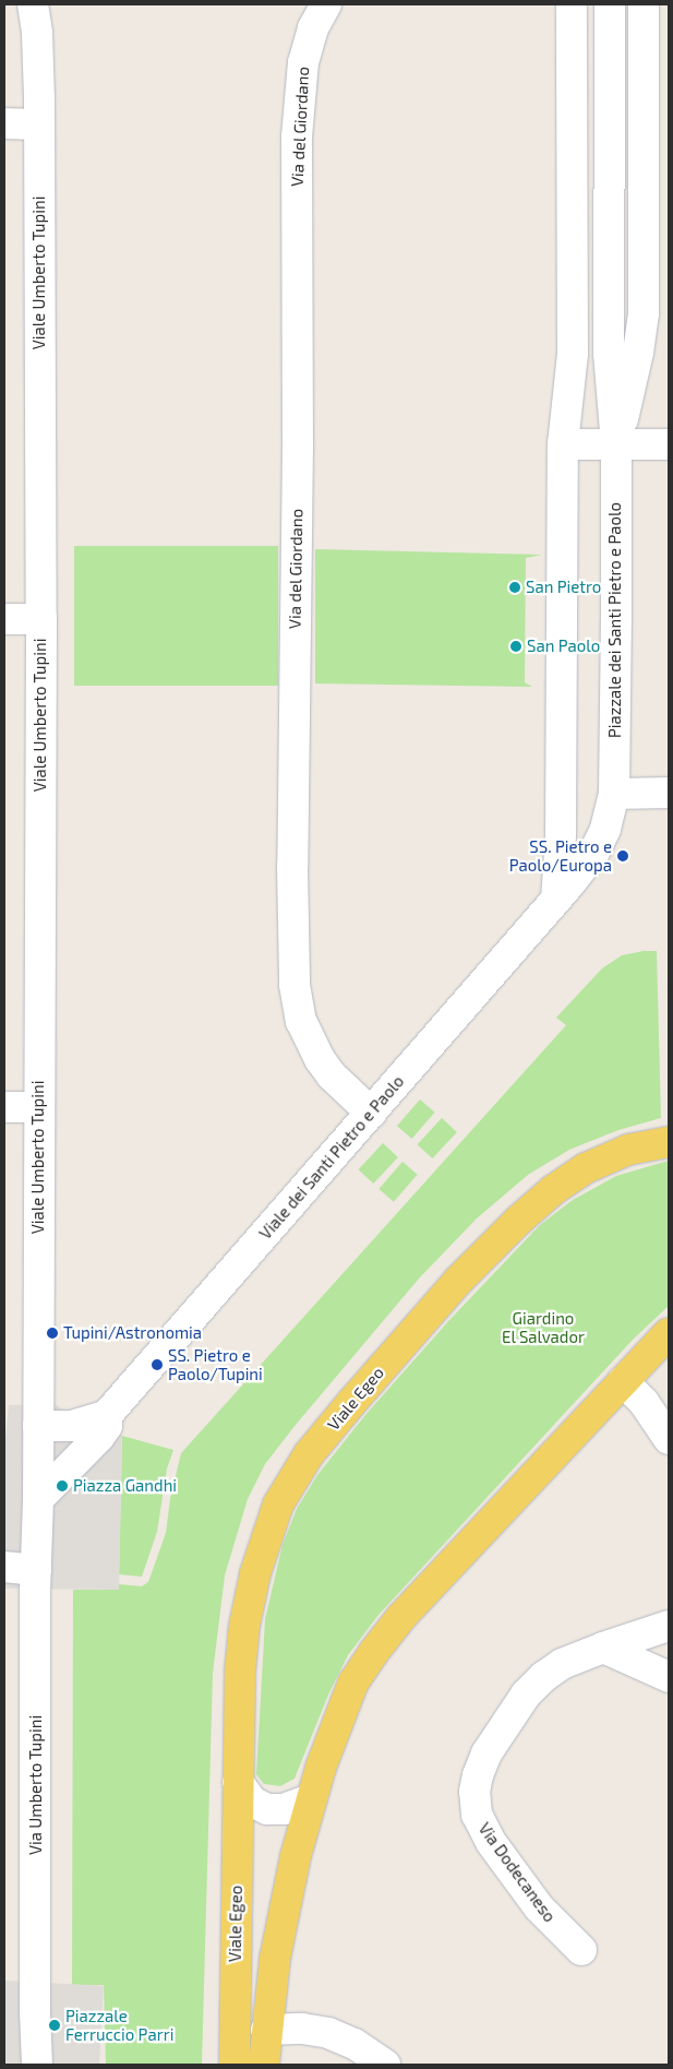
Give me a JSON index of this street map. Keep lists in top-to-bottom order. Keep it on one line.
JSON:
{"streets":{"main road":["Viale Egeo"],"street":["Via del Giordano","Viale Umberto Tupini","Piazzale dei Santi Pietro e Paolo","Viale dei Santi Pietro e Paolo","Via Umberto Tupini","Via Dodecaneso"]},"crossings":[["Via del Giordano","Viale dei Santi Pietro e Paolo"],["Piazzale dei Santi Pietro e Paolo","Viale dei Santi Pietro e Paolo"]],"parks":["Giardino El Salvador"],"places":["San Pietro","San Paolo","SS. Pietro e Paolo/Europa","Tupini/Astronomia","SS. Pietro e Paolo/Tupini","Piazza Gandhi","Piazzale Ferruccio Parri"]}
